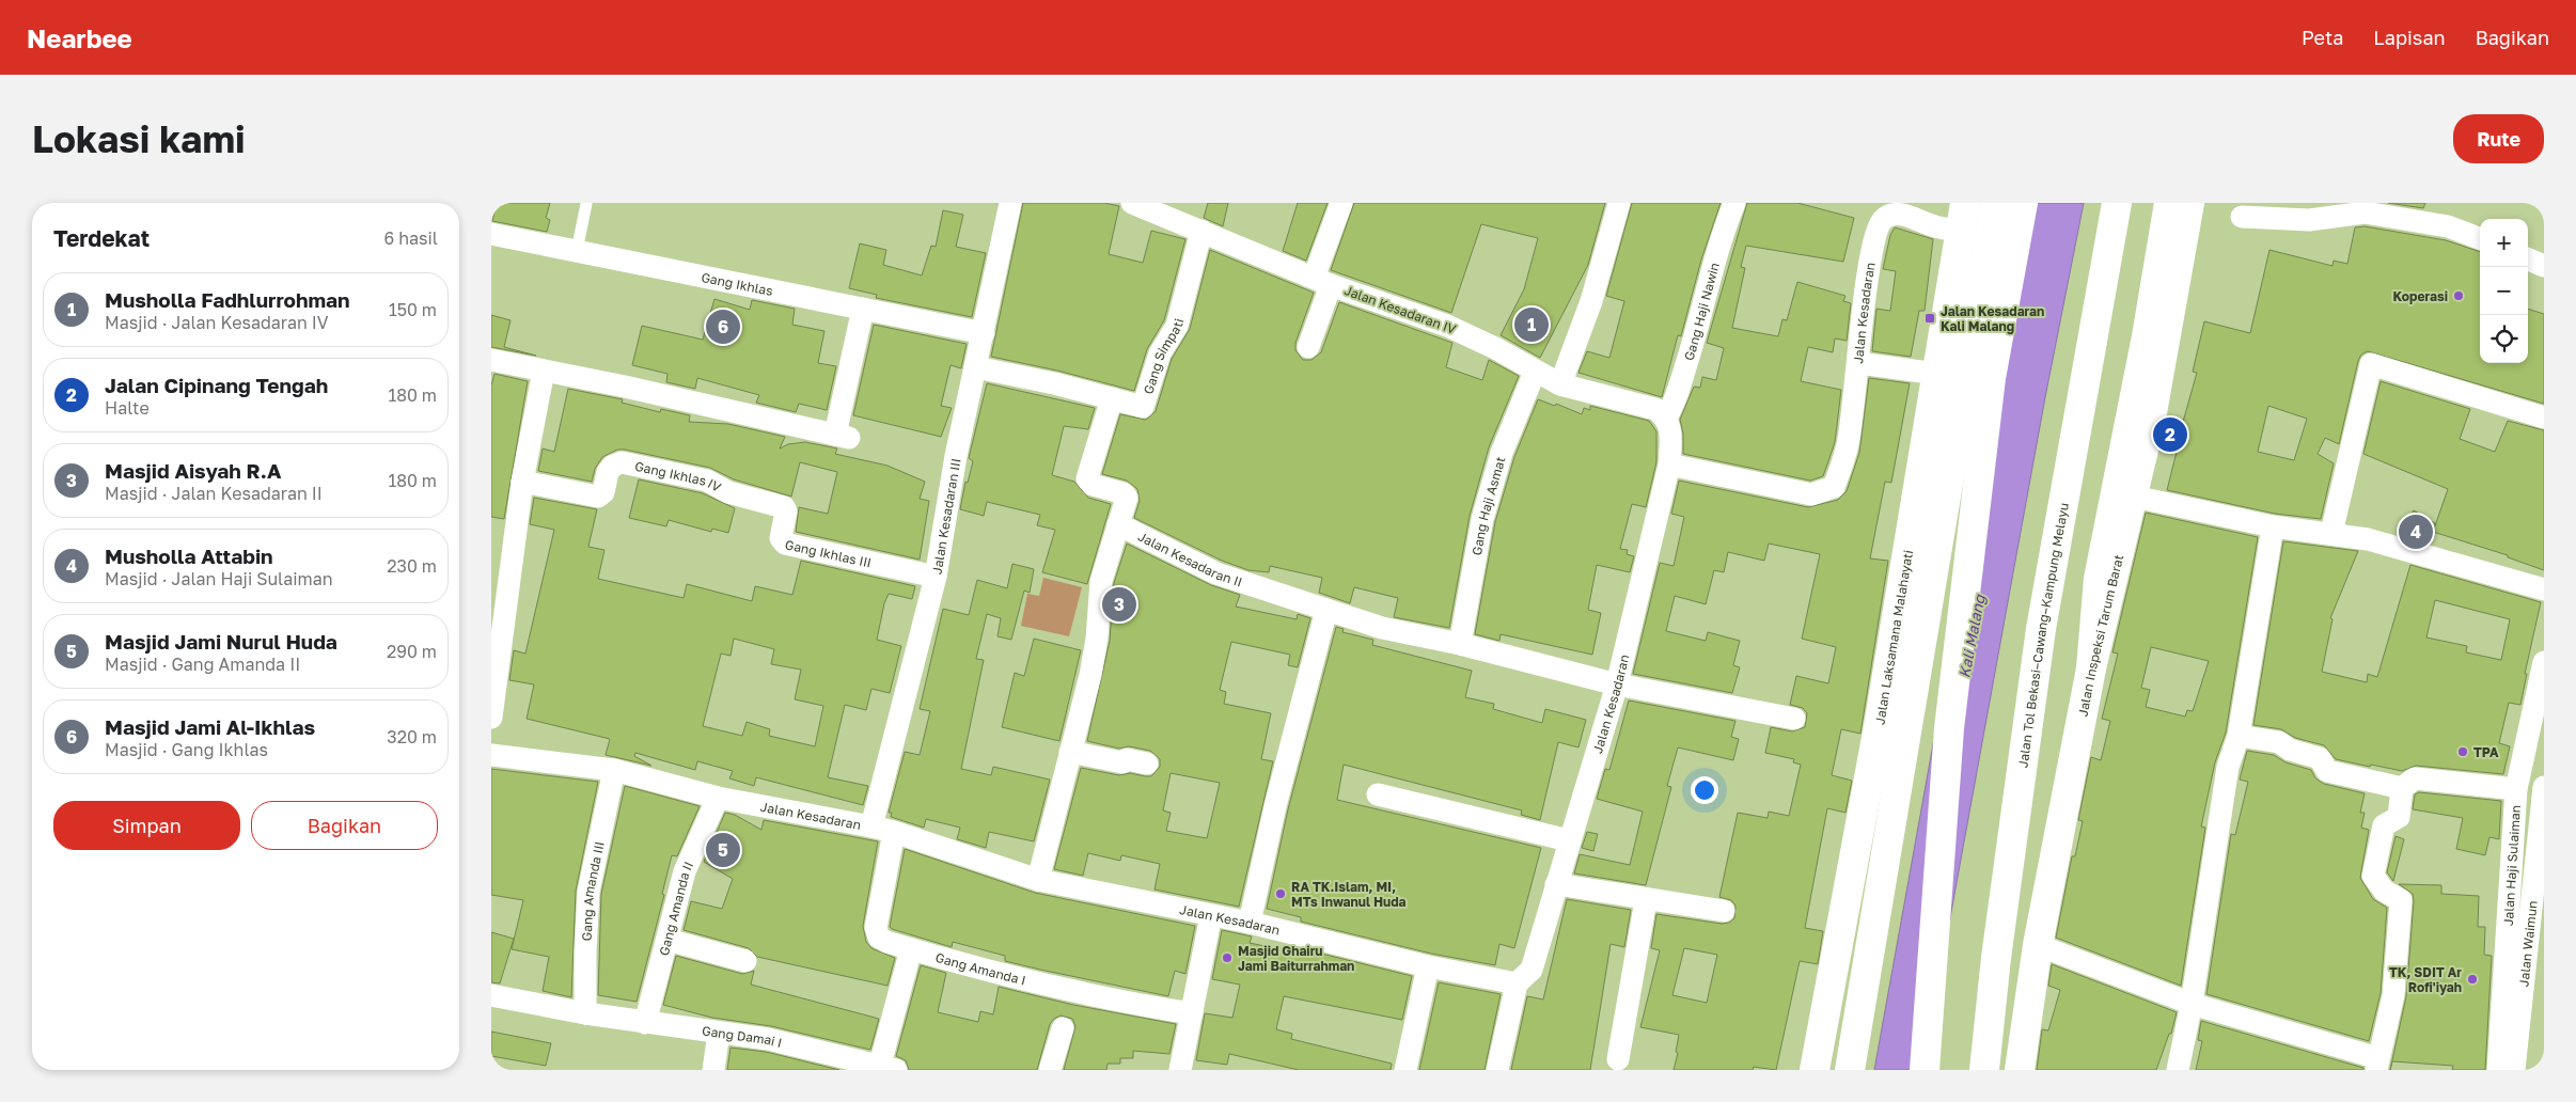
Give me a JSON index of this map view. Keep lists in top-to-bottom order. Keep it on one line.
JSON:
{"streets":{"main road":["Jalan Tol Bekasi–Cawang–Kampung Melayu","Jalan Inspeksi Tarum Barat","Jalan Laksamana Malahayati"],"street":["Gang Ikhlas","Jalan Kesadaran IV","Gang Haji Nawin","Jalan Kesadaran","Gang Simpati","Gang Ikhlas IV","Gang Haji Asmat","Jalan Kesadaran III","Gang Ikhlas III","Jalan Kesadaran II","Jalan Haji Sulaiman","Gang Amanda III","Gang Amanda II","Jalan Waimun","Gang Amanda I","Gang Damai I"]},"crossings":[["Gang Ikhlas","Jalan Kesadaran III"],["Jalan Kesadaran IV","Gang Haji Nawin"],["Jalan Kesadaran IV","Jalan Kesadaran"],["Jalan Kesadaran IV","Gang Simpati"],["Jalan Kesadaran IV","Gang Haji Asmat"],["Gang Haji Nawin","Jalan Kesadaran"],["Jalan Kesadaran","Jalan Kesadaran III"],["Jalan Kesadaran","Jalan Kesadaran II"],["Jalan Kesadaran","Jalan Laksamana Malahayati"],["Jalan Kesadaran","Gang Amanda III"],["Jalan Kesadaran","Gang Amanda II"],["Jalan Kesadaran","Gang Amanda I"],["Gang Simpati","Jalan Kesadaran III"],["Gang Ikhlas IV","Gang Ikhlas III"],["Gang Haji Asmat","Jalan Kesadaran II"],["Jalan Kesadaran III","Gang Ikhlas III"],["Gang Amanda III","Gang Damai I"],["Gang Amanda II","Gang Damai I"]],"water":["Kali Malang"],"places":{"other":["Koperasi","TPA","RA TK.Islam, MI, MTs Inwanul Huda","Masjid Ghairu Jami Baiturrahman","TK, SDIT Ar Rofi'iyah"],"transit":["Jalan Kesadaran Kali Malang"]},"page":{"header":"Nearbee","nav":["Peta","Lapisan","Bagikan"],"buttons":["Rute",["Simpan","Bagikan"]],"title":"Lokasi kami","heading":["Terdekat","6 hasil"],"map_buttons":["+","−"],"list":[{"mark":"1","name":"Musholla Fadhlurrohman","note":"Masjid · Jalan Kesadaran IV","value":"150 m"},{"mark":"2","name":"Jalan Cipinang Tengah","note":"Halte","value":"180 m"},{"mark":"3","name":"Masjid Aisyah R.A","note":"Masjid · Jalan Kesadaran II","value":"180 m"},{"mark":"4","name":"Musholla Attabin","note":"Masjid · Jalan Haji Sulaiman","value":"230 m"},{"mark":"5","name":"Masjid Jami Nurul Huda","note":"Masjid · Gang Amanda II","value":"290 m"},{"mark":"6","name":"Masjid Jami Al-Ikhlas","note":"Masjid · Gang Ikhlas","value":"320 m"}],"pins":["1","6","2","4","3","5"]}}
